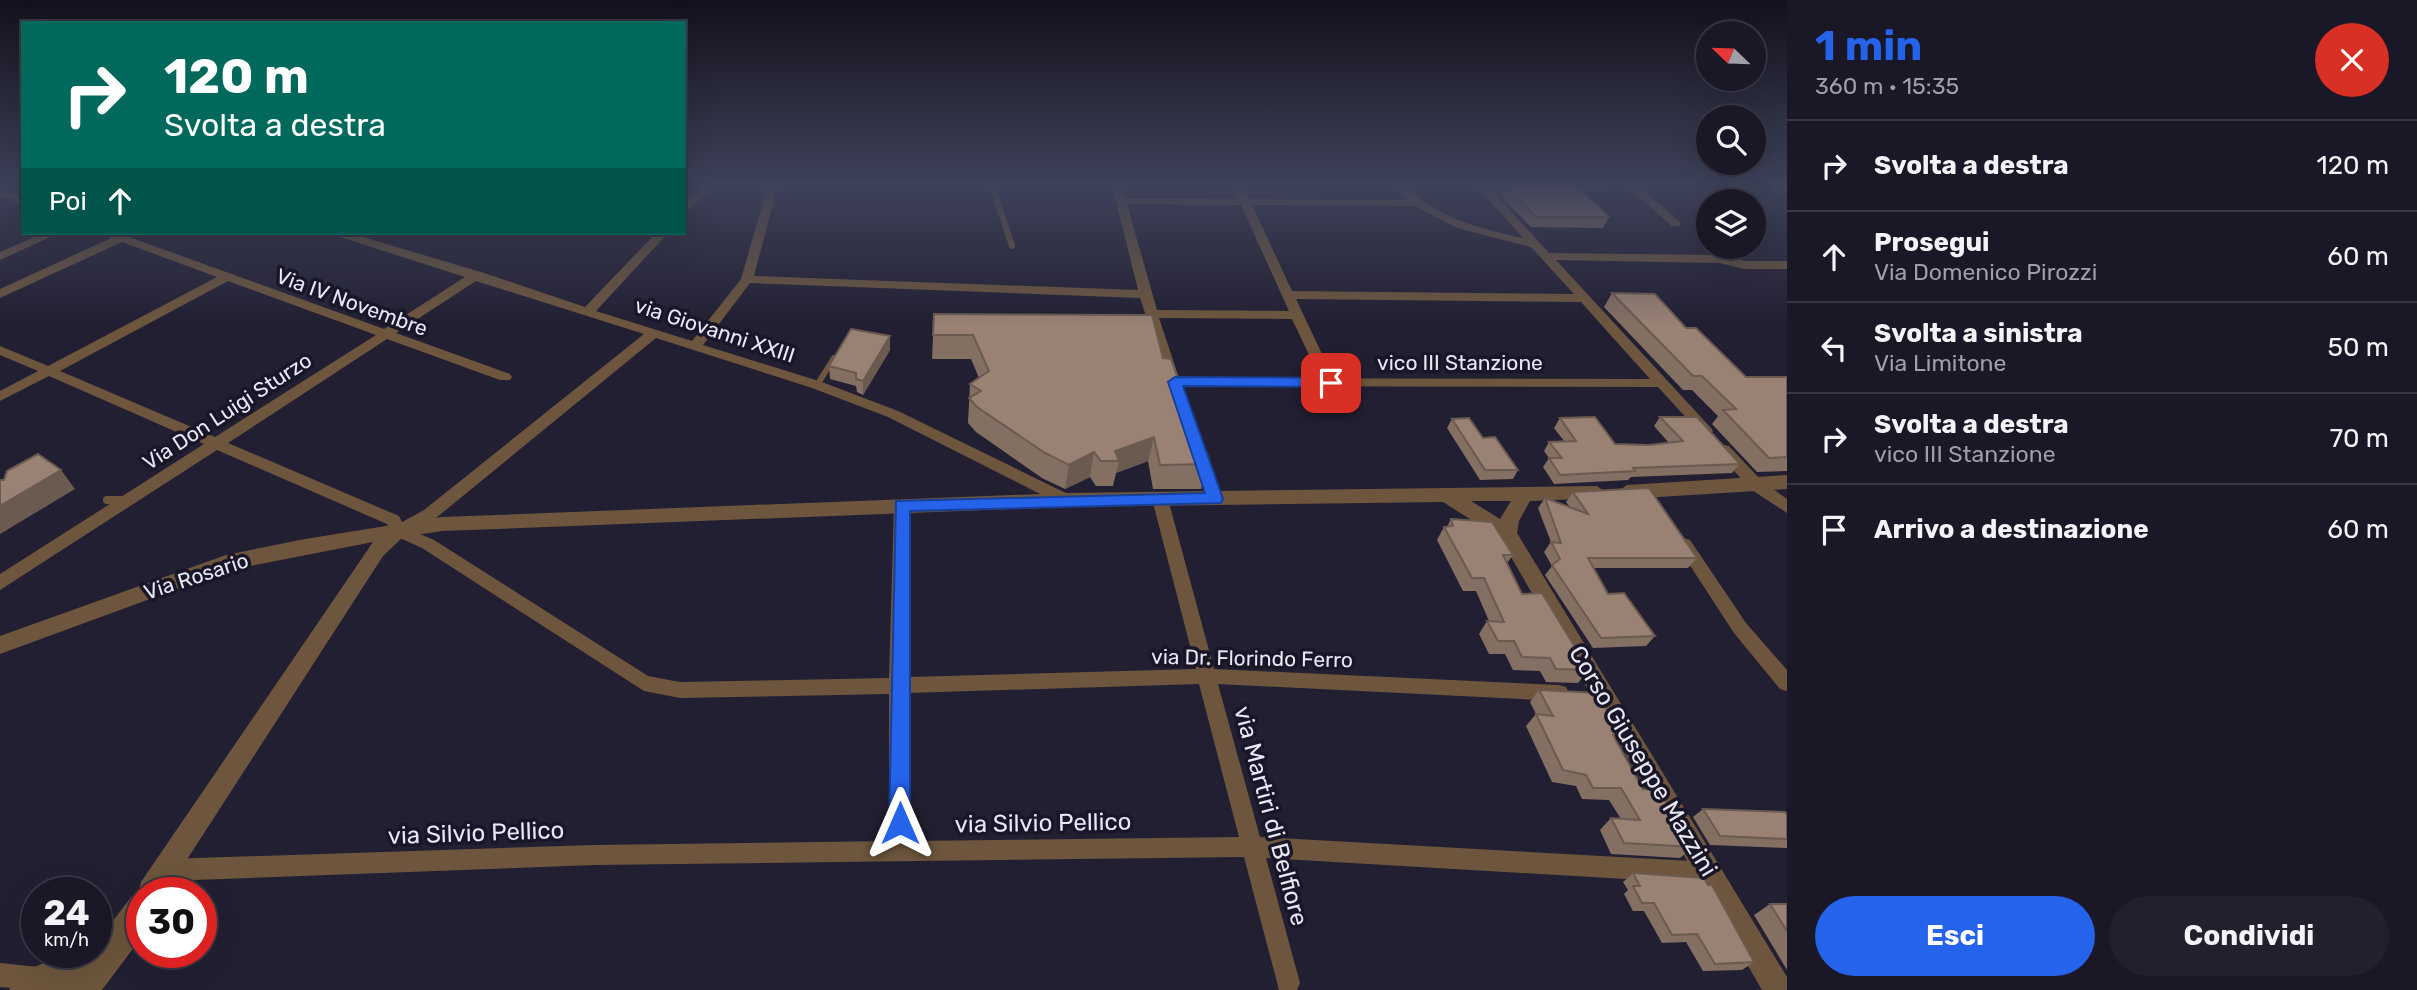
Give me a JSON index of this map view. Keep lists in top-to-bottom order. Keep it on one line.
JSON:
{"streets":{"street":["Via IV Novembre","via Giovanni XXIII","vico III Stanzione","Via Don Luigi Sturzo","Via Rosario","via Dr. Florindo Ferro","Corso Giuseppe Mazzini","via Martiri di Belfiore","via Silvio Pellico"]},"crossings":[["Via IV Novembre","Via Don Luigi Sturzo"],["via Giovanni XXIII","Via Don Luigi Sturzo"],["via Giovanni XXIII","Via Rosario"],["Via Don Luigi Sturzo","via Dr. Florindo Ferro"],["Via Rosario","via Dr. Florindo Ferro"],["Via Rosario","Corso Giuseppe Mazzini"],["Via Rosario","via Martiri di Belfiore"],["via Dr. Florindo Ferro","Corso Giuseppe Mazzini"],["via Dr. Florindo Ferro","via Martiri di Belfiore"],["Corso Giuseppe Mazzini","via Silvio Pellico"],["via Martiri di Belfiore","via Silvio Pellico"]],"north":"top left","page":{"heading":["1 min","360 m · 15:35"],"turn":["120 m","Svolta a destra"],"list":[{"name":"Svolta a destra","value":"120 m"},{"name":"Prosegui","note":"Via Domenico Pirozzi","value":"60 m"},{"name":"Svolta a sinistra","note":"Via Limitone","value":"50 m"},{"name":"Svolta a destra","note":"vico III Stanzione","value":"70 m"},{"name":"Arrivo a destinazione","value":"60 m"}],"then":"Poi","speed":"24 km/h","limit":"30","buttons":["Esci","Condividi"]}}
